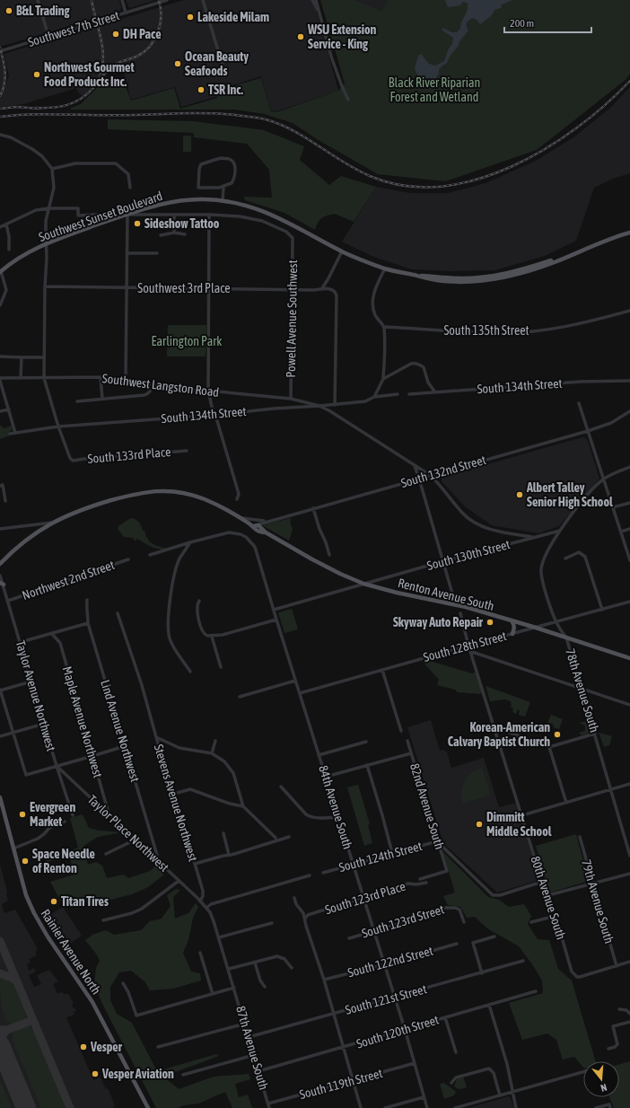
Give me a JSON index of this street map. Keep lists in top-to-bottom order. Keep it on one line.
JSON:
{"streets":{"main road":["Southwest Sunset Boulevard","Renton Avenue South","Rainier Avenue North"],"street":["Southwest 7th Street","Southwest 3rd Place","Powell Avenue Southwest","South 135th Street","Southwest Langston Road","South 134th Street","South 133rd Place","South 132nd Street","South 130th Street","Northwest 2nd Street","South 128th Street","78th Avenue South","Taylor Avenue Northwest","Maple Avenue Northwest","Lind Avenue Northwest","Stevens Avenue Northwest","82nd Avenue South","84th Avenue South","Taylor Place Northwest","South 124th Street","South 123rd Place","80th Avenue South","79th Avenue South","South 123rd Street","South 122nd Street","South 121st Street","South 120th Street","87th Avenue South","South 119th Street"]},"crossings":[["Southwest 3rd Place","Powell Avenue Southwest"],["Powell Avenue Southwest","Southwest Langston Road"],["Southwest Langston Road","South 134th Street"],["South 134th Street","South 133rd Place"],["South 132nd Street","Renton Avenue South"],["South 130th Street","Renton Avenue South"],["South 130th Street","78th Avenue South"],["South 130th Street","84th Avenue South"],["Northwest 2nd Street","Taylor Avenue Northwest"],["Renton Avenue South","South 128th Street"],["Renton Avenue South","78th Avenue South"],["South 128th Street","78th Avenue South"],["South 128th Street","84th Avenue South"],["South 128th Street","80th Avenue South"],["Taylor Avenue Northwest","Taylor Place Northwest"],["Maple Avenue Northwest","Taylor Place Northwest"],["Lind Avenue Northwest","Taylor Place Northwest"],["Stevens Avenue Northwest","Taylor Place Northwest"],["82nd Avenue South","South 124th Street"],["82nd Avenue South","South 123rd Place"],["84th Avenue South","South 124th Street"],["84th Avenue South","South 123rd Place"],["84th Avenue South","South 123rd Street"],["84th Avenue South","South 122nd Street"],["84th Avenue South","South 121st Street"],["84th Avenue South","South 120th Street"],["84th Avenue South","South 119th Street"],["80th Avenue South","79th Avenue South"],["South 121st Street","87th Avenue South"],["South 120th Street","87th Avenue South"],["87th Avenue South","South 119th Street"]],"parks":["Black River Riparian Forest and Wetland","Earlington Park"],"places":["B&L Trading","Lakeside Milam","DH Pace","WSU Extension Service - King","Ocean Beauty Seafoods","Northwest Gourmet Food Products Inc.","TSR Inc.","Sideshow Tattoo","Albert Talley Senior High School","Skyway Auto Repair","Korean-American Calvary Baptist Church","Evergreen Market","Dimmitt Middle School","Space Needle of Renton","Titan Tires","Vesper","Vesper Aviation"],"scale_bar":"200 m","north":"bottom"}
